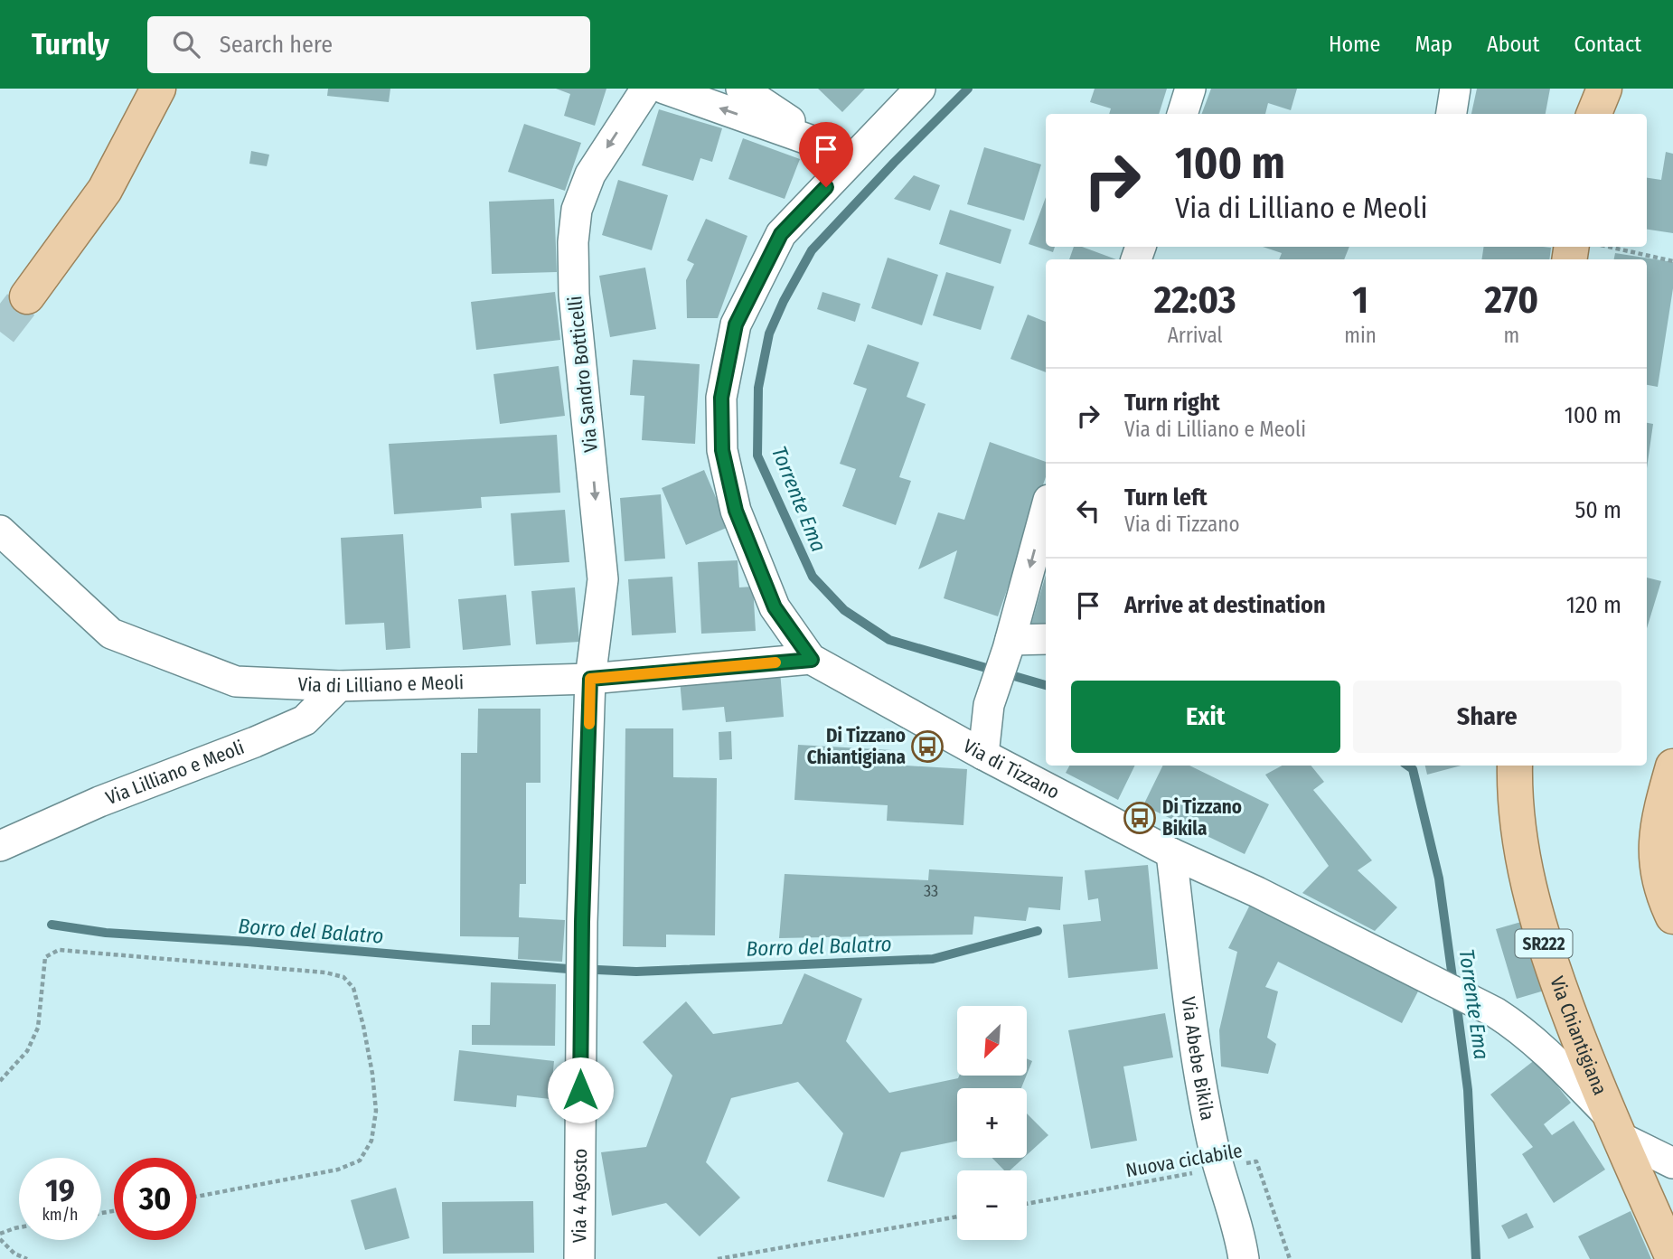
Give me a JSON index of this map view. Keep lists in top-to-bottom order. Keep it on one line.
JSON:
{"streets":{"main road":["SR222","Via Chiantigiana"],"street":["Via Sandro Botticelli","Via di Lilliano e Meoli","Via di Tizzano","Via Lilliano e Meoli","Via Abebe Bikila","Via 4 Agosto"],"path":["Nuova ciclabile"]},"crossings":[["Via Sandro Botticelli","Via di Lilliano e Meoli"],["Via Sandro Botticelli","Via 4 Agosto"],["Via di Lilliano e Meoli","Via di Tizzano"],["Via di Lilliano e Meoli","Via Lilliano e Meoli"],["Via di Lilliano e Meoli","Via 4 Agosto"],["Via di Tizzano","Via Chiantigiana"],["Via di Tizzano","Via Abebe Bikila"],["Via Abebe Bikila","Nuova ciclabile"]],"one_way":["Via Sandro Botticelli"],"water":["Torrente Ema","Borro del Balatro"],"places":{"bus stop":["Di Tizzano Chiantigiana","Di Tizzano Bikila"]},"house_numbers":["33"],"north":"bottom left","page":{"header":"Turnly","search":"Search here","nav":["Home","Map","About","Contact"],"turn":["100 m","Via di Lilliano e Meoli"],"eta":["22:03","Arrival","1","min","270","m"],"list":[{"name":"Turn right","note":"Via di Lilliano e Meoli","value":"100 m"},{"name":"Turn left","note":"Via di Tizzano","value":"50 m"},{"name":"Arrive at destination","value":"120 m"}],"buttons":["Exit","Share"],"map_buttons":["+","−"],"speed":"19 km/h","limit":"30"}}
